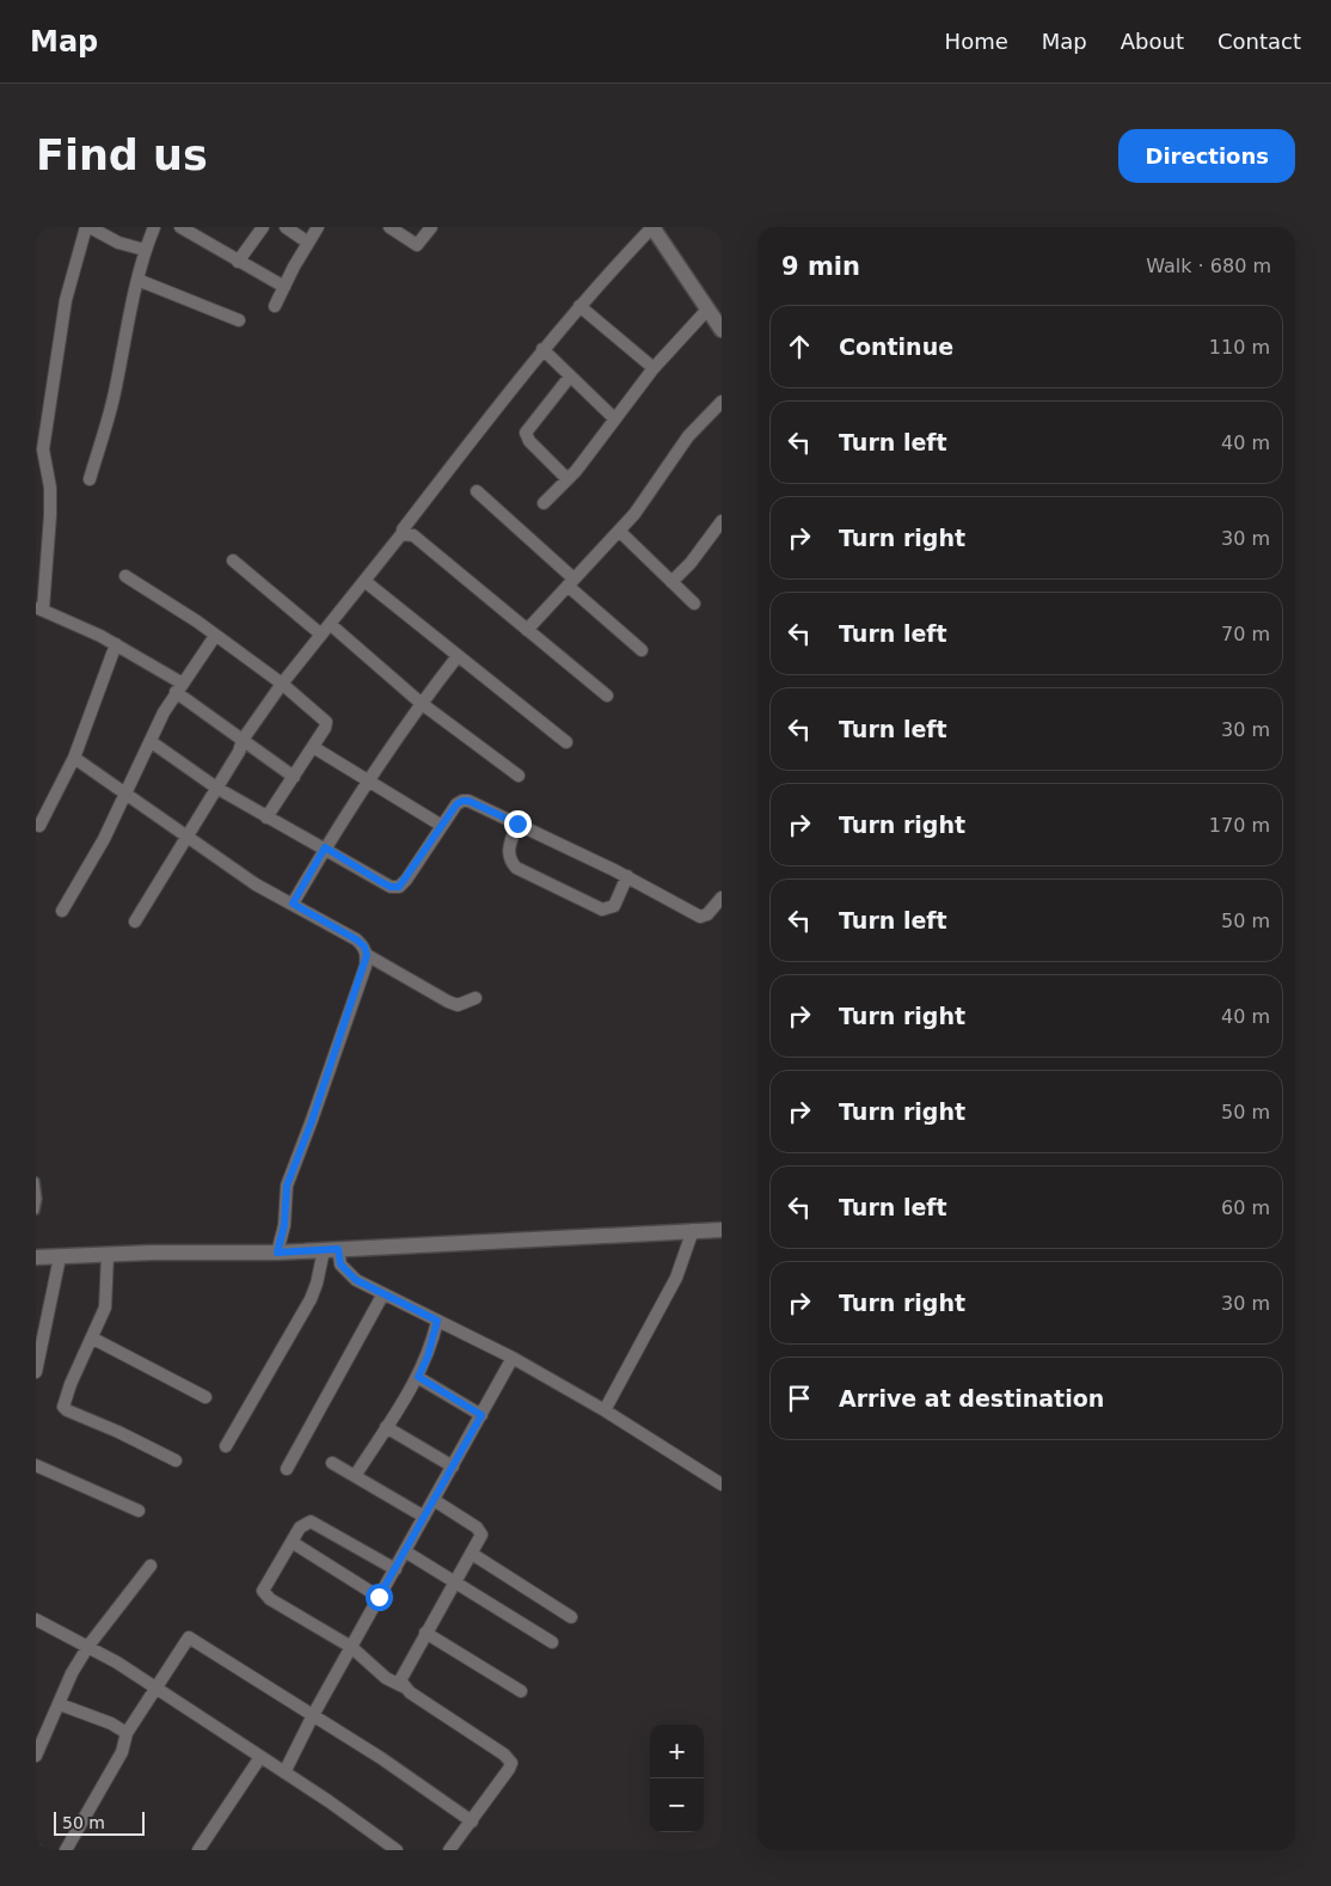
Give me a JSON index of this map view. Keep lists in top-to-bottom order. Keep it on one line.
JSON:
{"scale_bar":"50 m","page":{"header":"Map","nav":["Home","Map","About","Contact"],"buttons":"Directions","title":"Find us","heading":["9 min","Walk · 680 m"],"list":[["Continue","110 m"],["Turn left","40 m"],["Turn right","30 m"],["Turn left","70 m"],["Turn left","30 m"],["Turn right","170 m"],["Turn left","50 m"],["Turn right","40 m"],["Turn right","50 m"],["Turn left","60 m"],["Turn right","30 m"],"Arrive at destination"],"map_buttons":["+","−"],"scale":"50 m"}}
